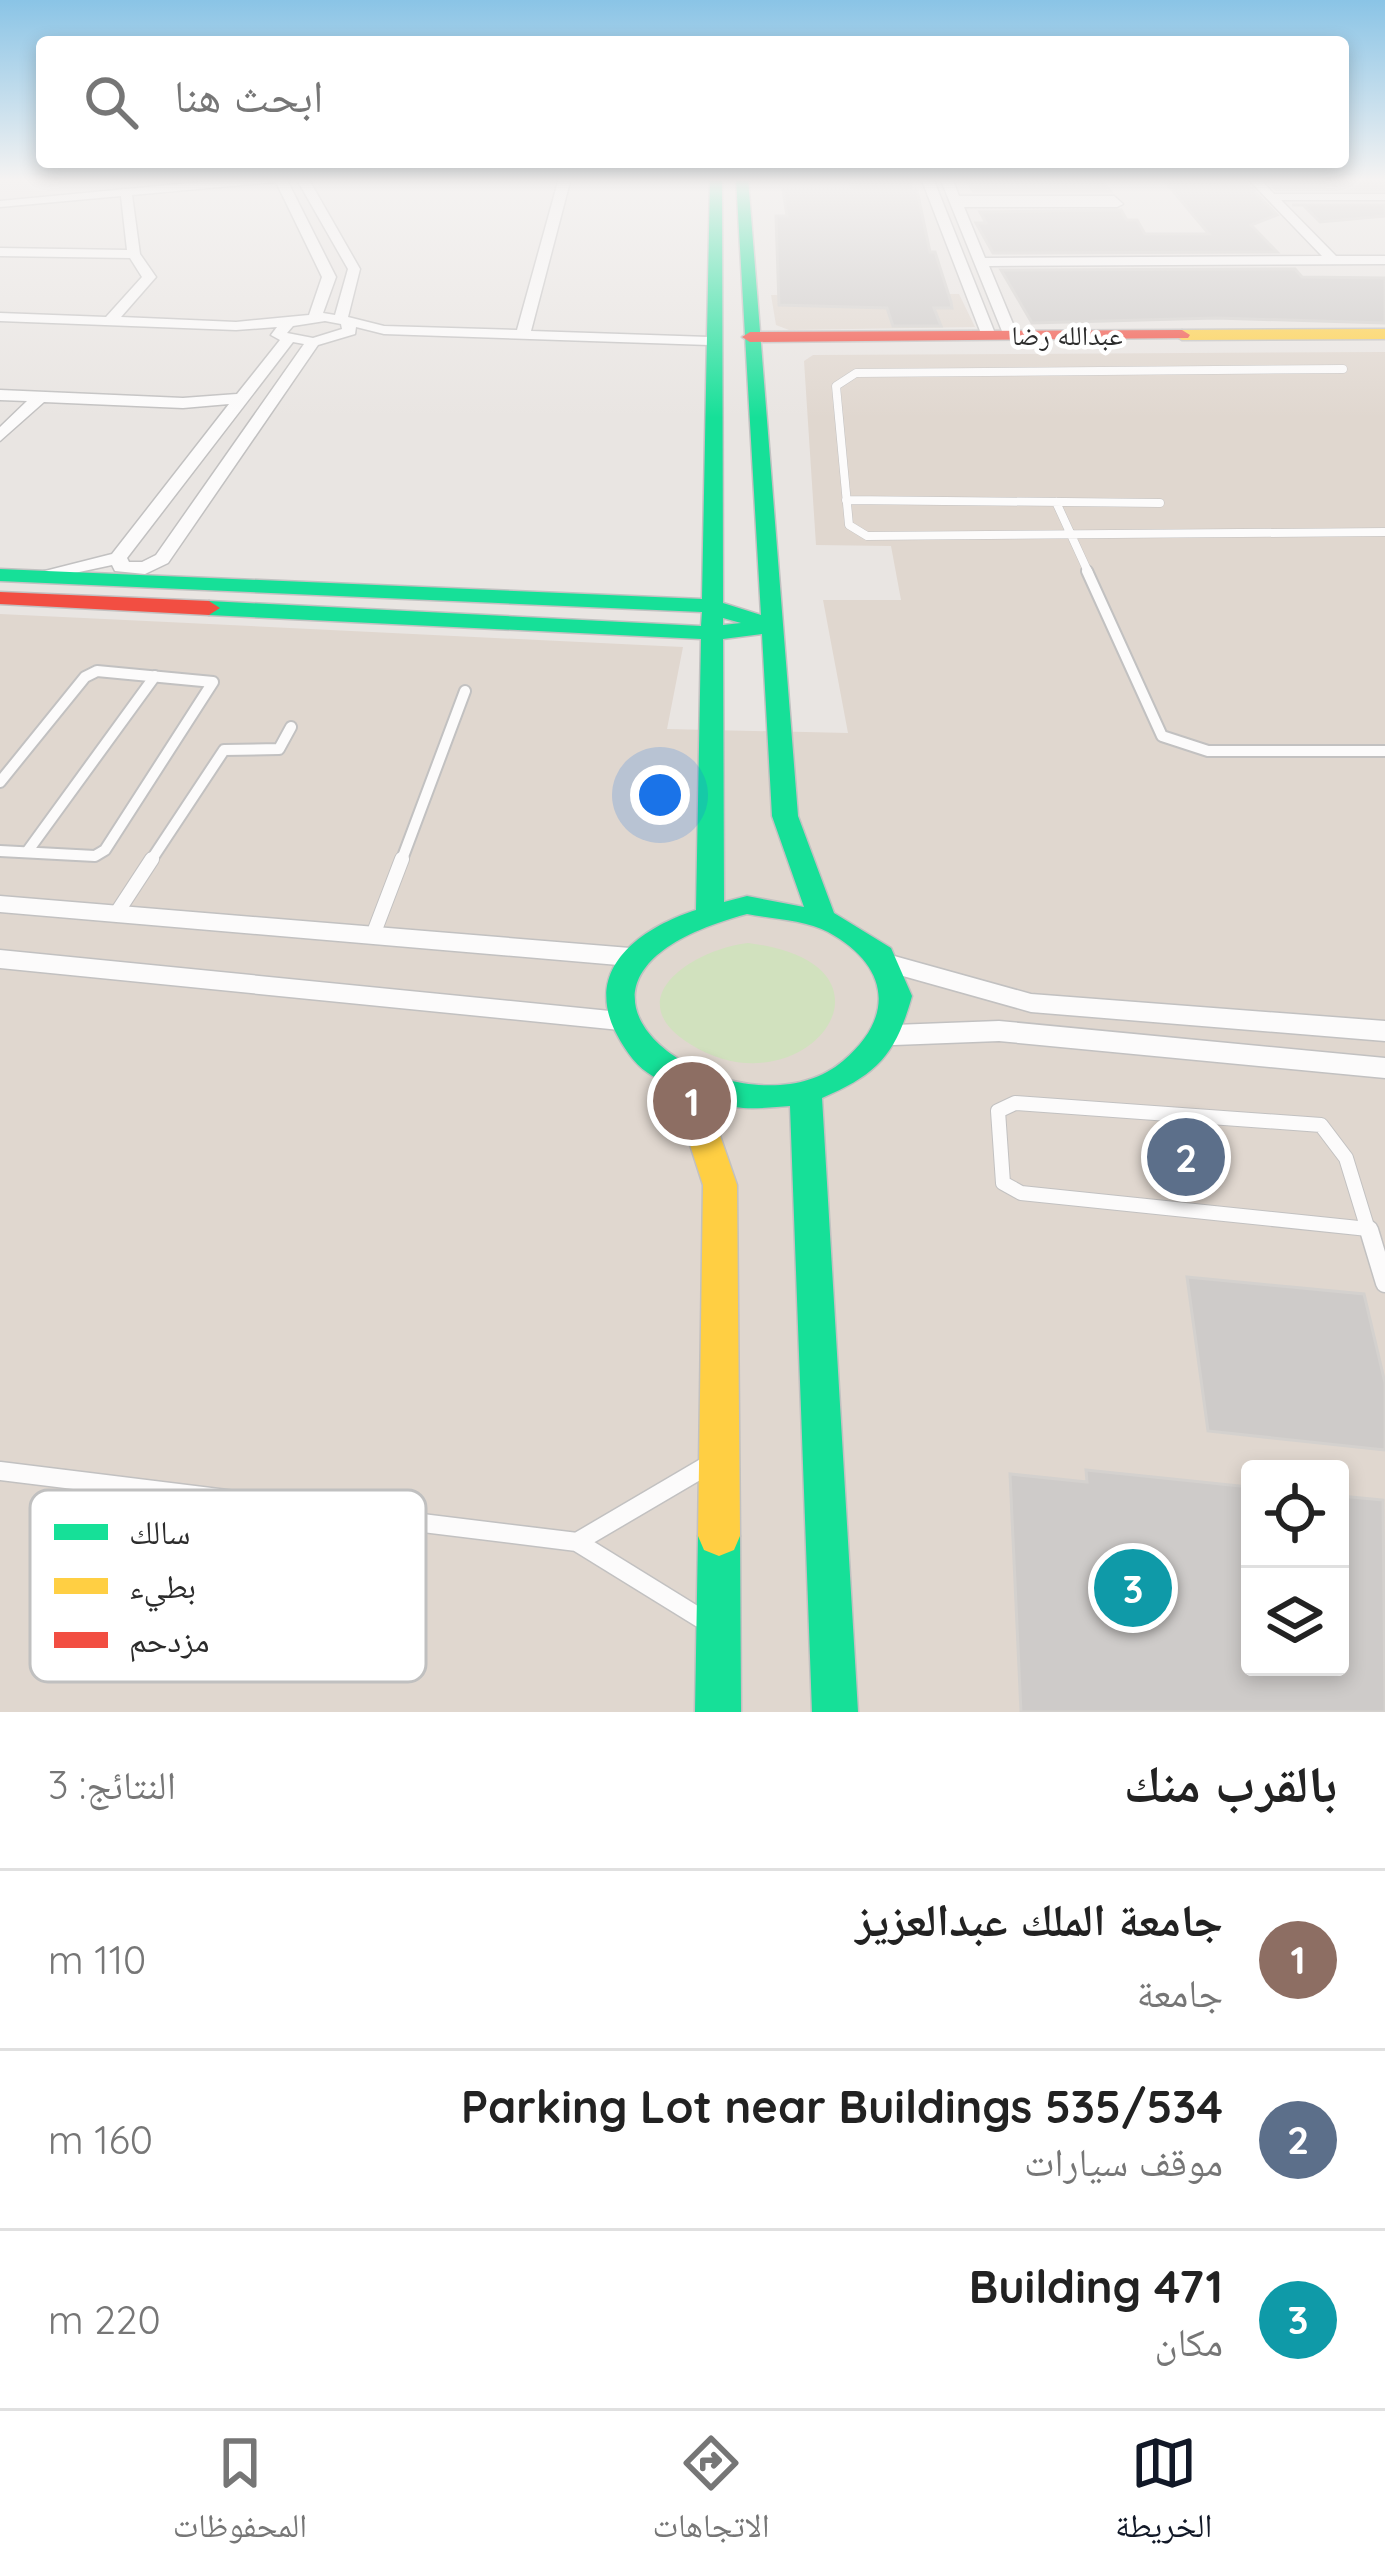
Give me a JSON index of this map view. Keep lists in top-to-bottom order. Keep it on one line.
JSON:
{"streets":{"main road":["عبدالله رضا"]},"legend":["سالك","بطيء","مزدحم"],"page":{"search":"ابحث هنا","pins":["1","2","3"],"heading":["بالقرب منك","النتائج: 3"],"list":[{"mark":"1","name":"جامعة الملك عبدالعزيز","note":"جامعة","value":"110 m"},{"mark":"2","name":"Parking Lot near Buildings 535/534","note":"موقف سيارات","value":"160 m"},{"mark":"3","name":"Building 471","note":"مكان","value":"220 m"}],"nav":["الخريطة","الاتجاهات","المحفوظات"]}}
